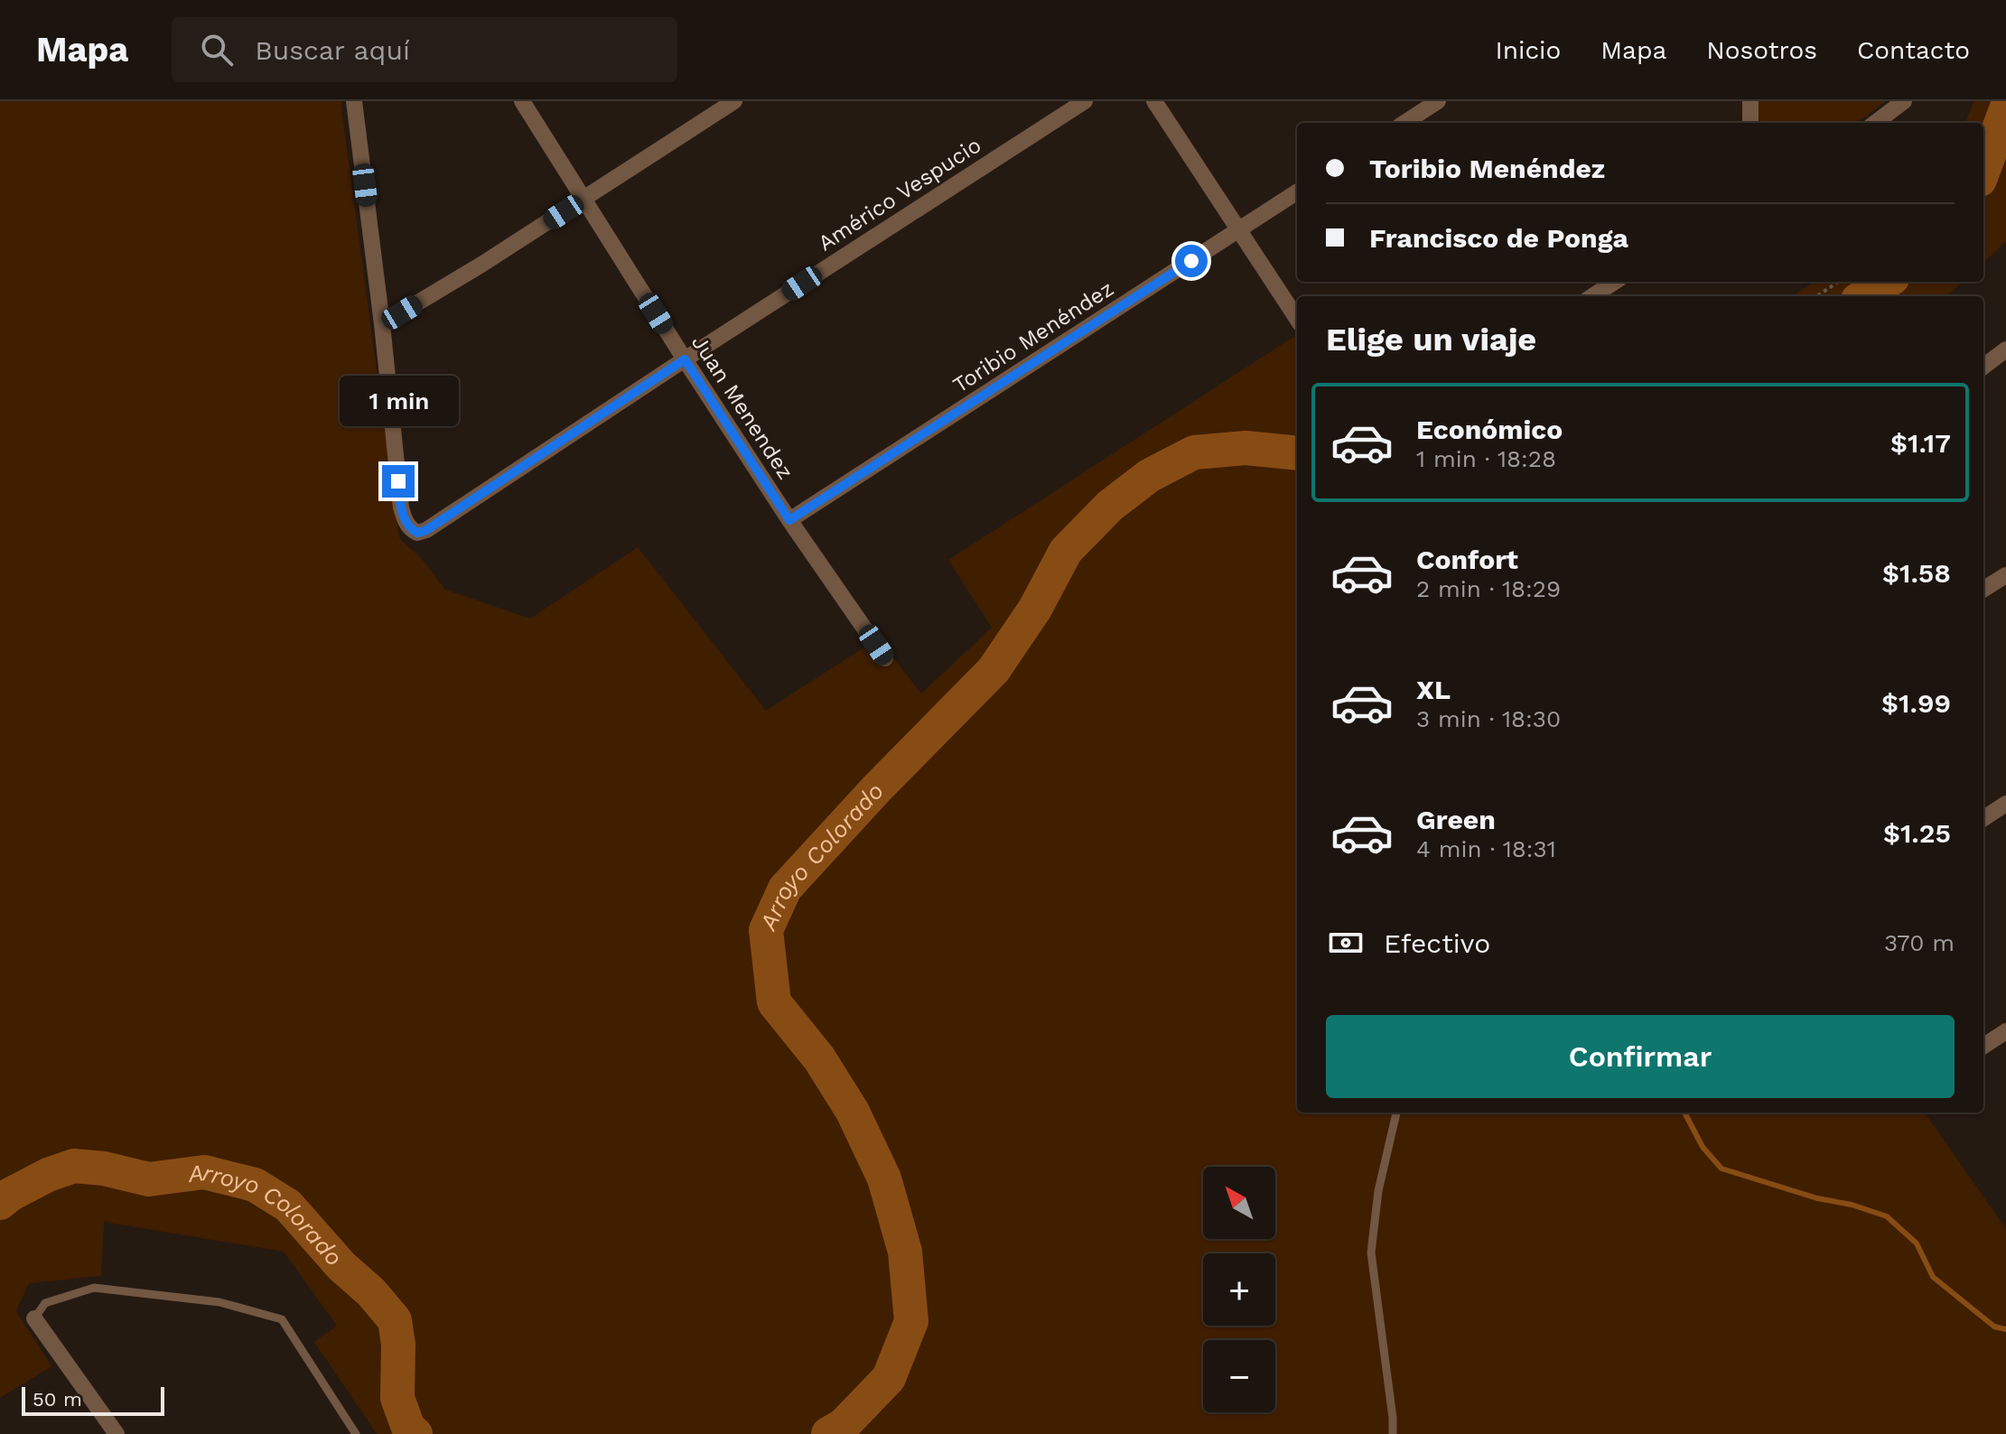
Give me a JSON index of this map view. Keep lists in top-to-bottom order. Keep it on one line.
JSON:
{"streets":{"street":["Américo Vespucio","Toribio Menéndez","Juan Menendez"]},"crossings":[["Américo Vespucio","Juan Menendez"],["Toribio Menéndez","Juan Menendez"]],"water":["Arroyo Colorado"],"scale_bar":"50 m","north":"top left","page":{"header":"Mapa","search":"Buscar aquí","nav":["Inicio","Mapa","Nosotros","Contacto"],"banner":["Toribio Menéndez","Francisco de Ponga"],"heading":"Elige un viaje","bubble":"1 min","list":[{"name":"Económico","note":"1 min · 18:28","value":"$1.17"},{"name":"Confort","note":"2 min · 18:29","value":"$1.58"},{"name":"XL","note":"3 min · 18:30","value":"$1.99"},{"name":"Green","note":"4 min · 18:31","value":"$1.25"}],"pay":["Efectivo","370 m"],"buttons":"Confirmar","map_buttons":["+","−"],"scale":"50 m"}}
